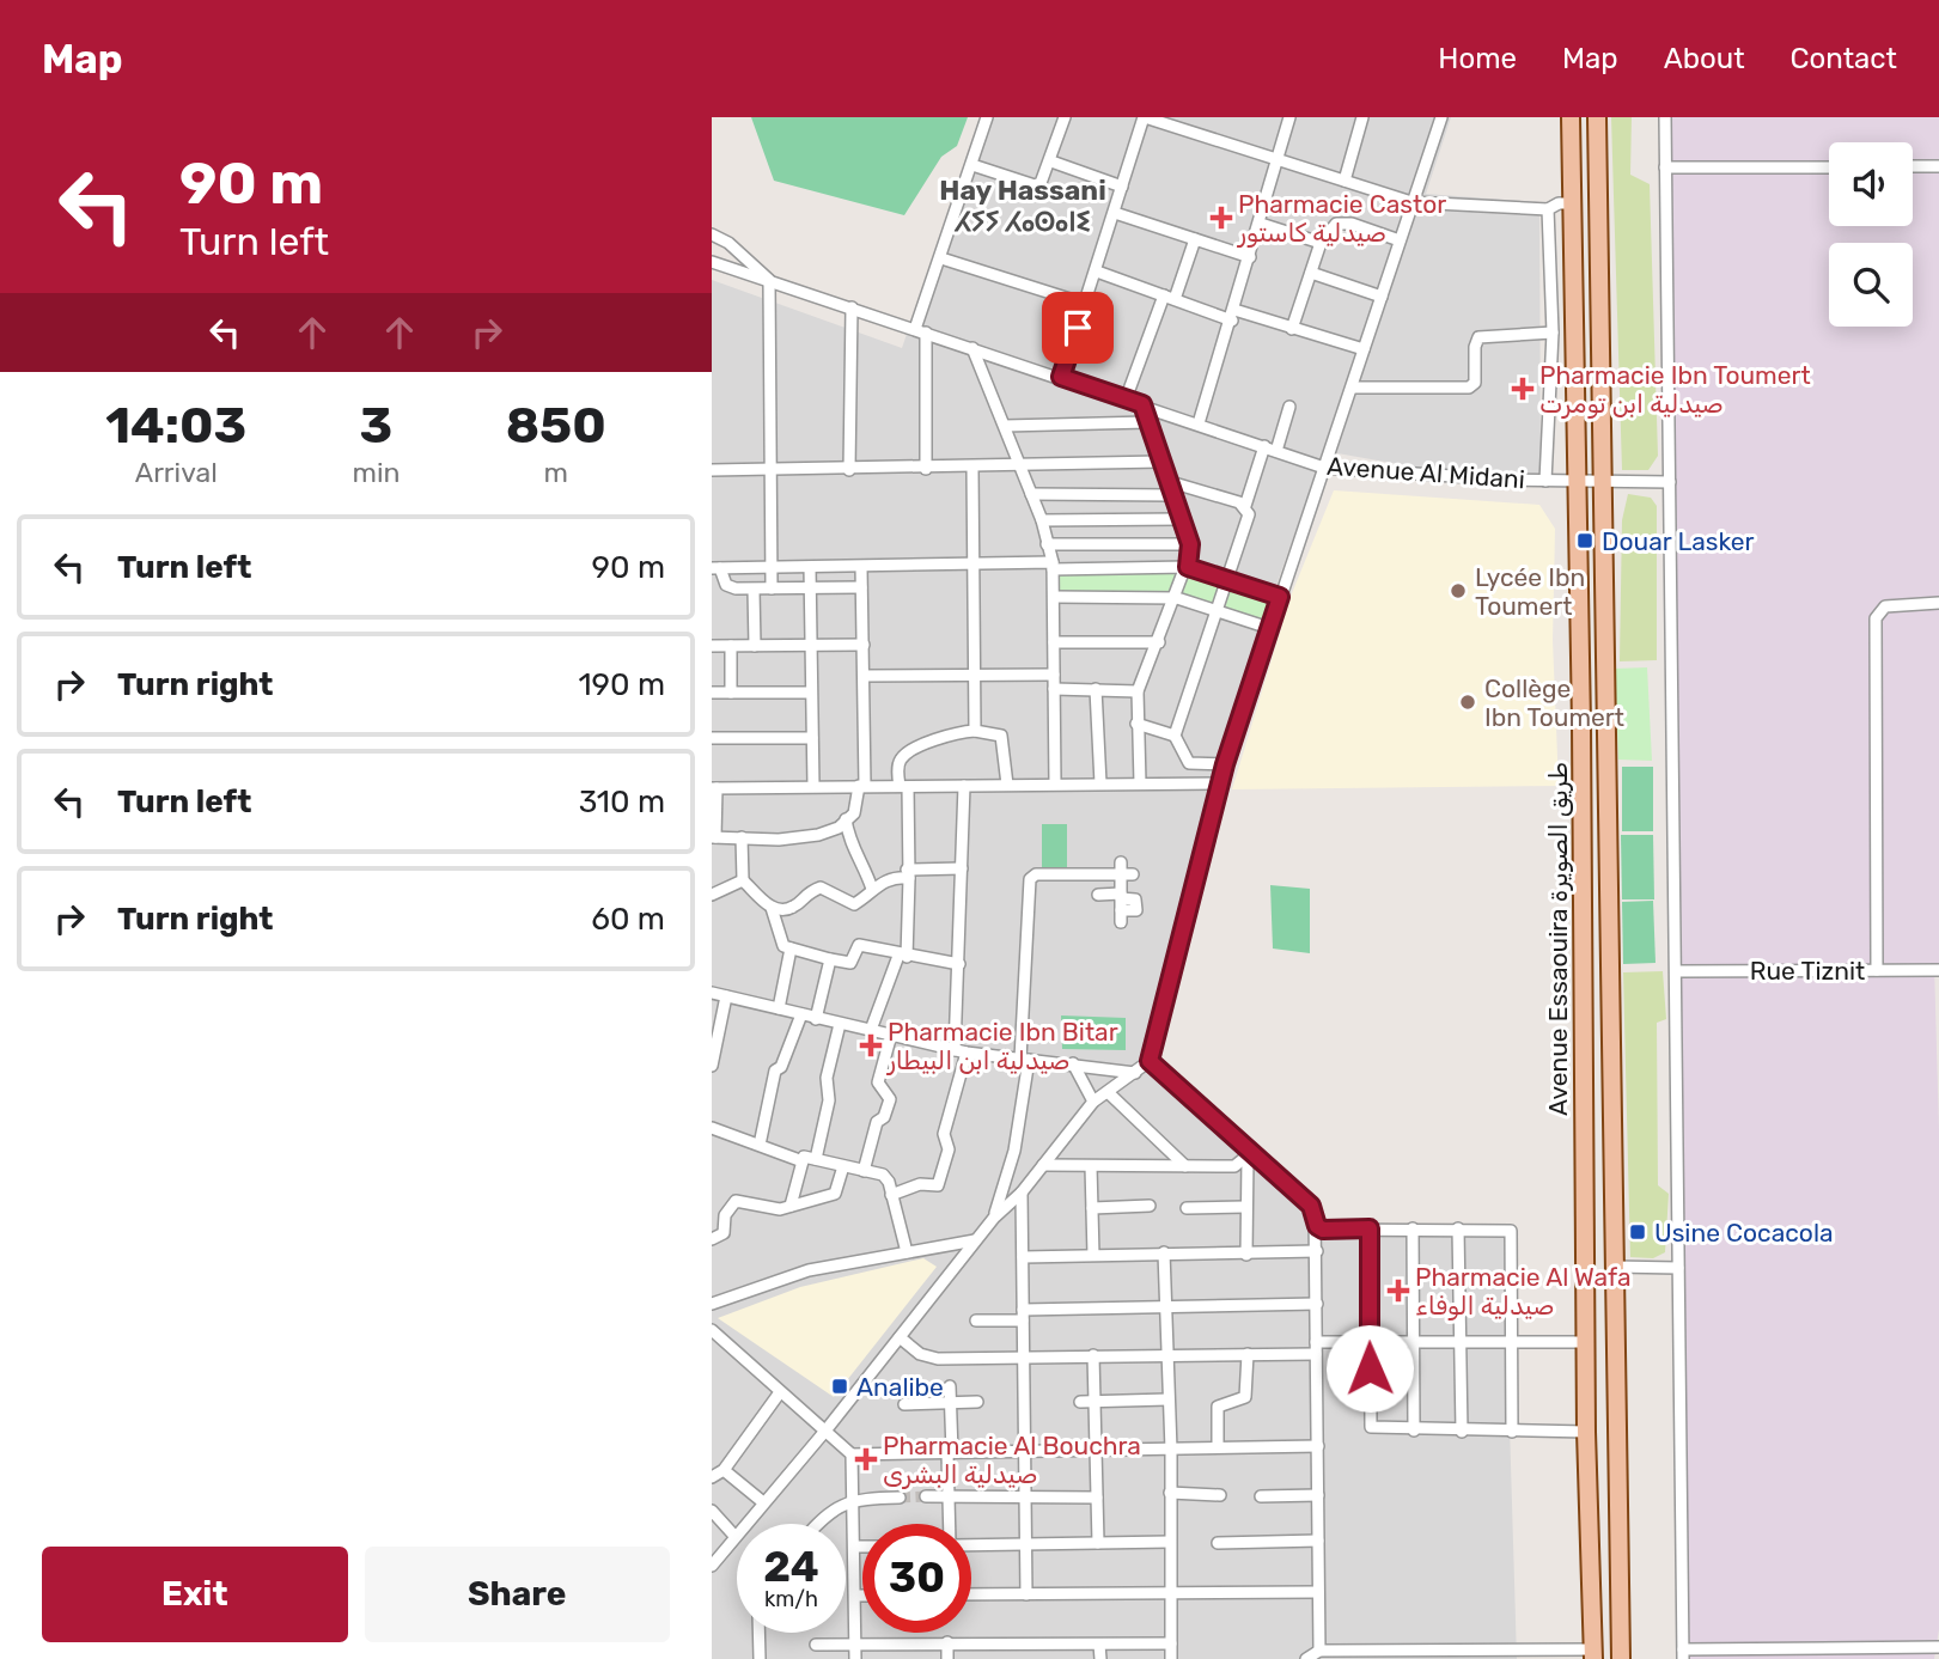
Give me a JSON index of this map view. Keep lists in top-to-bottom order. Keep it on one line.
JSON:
{"streets":{"main road":["Avenue Essaouira طريق الصويرة"],"street":["Avenue Al Midani","Rue Tiznit"]},"crossings":[["Avenue Al Midani","Avenue Essaouira طريق الصويرة"]],"districts":["Hay Hassani ⵃⵢⵢ ⵃⴰⵙⴰⵏⵉ"],"places":{"health":["Pharmacie Castor صيدلية كاستور","Pharmacie Ibn Toumert صيدلية ابن تومرت","Pharmacie Ibn Bitar صيدلية ابن البيطار","Pharmacie Al Wafa صيدلية الوفاء","Pharmacie Al Bouchra صيدلية البشرى"],"transit":["Douar Lasker","Usine Cocacola","Analibe"],"other":["Lycée Ibn Toumert","Collège Ibn Toumert"]},"page":{"header":"Map","nav":["Home","Map","About","Contact"],"turn":["90 m","Turn left"],"eta":["14:03","Arrival","3","min","850","m"],"list":[{"name":"Turn left","value":"90 m"},{"name":"Turn right","value":"190 m"},{"name":"Turn left","value":"310 m"},{"name":"Turn right","value":"60 m"}],"speed":"24 km/h","limit":"30","buttons":["Exit","Share"]}}
